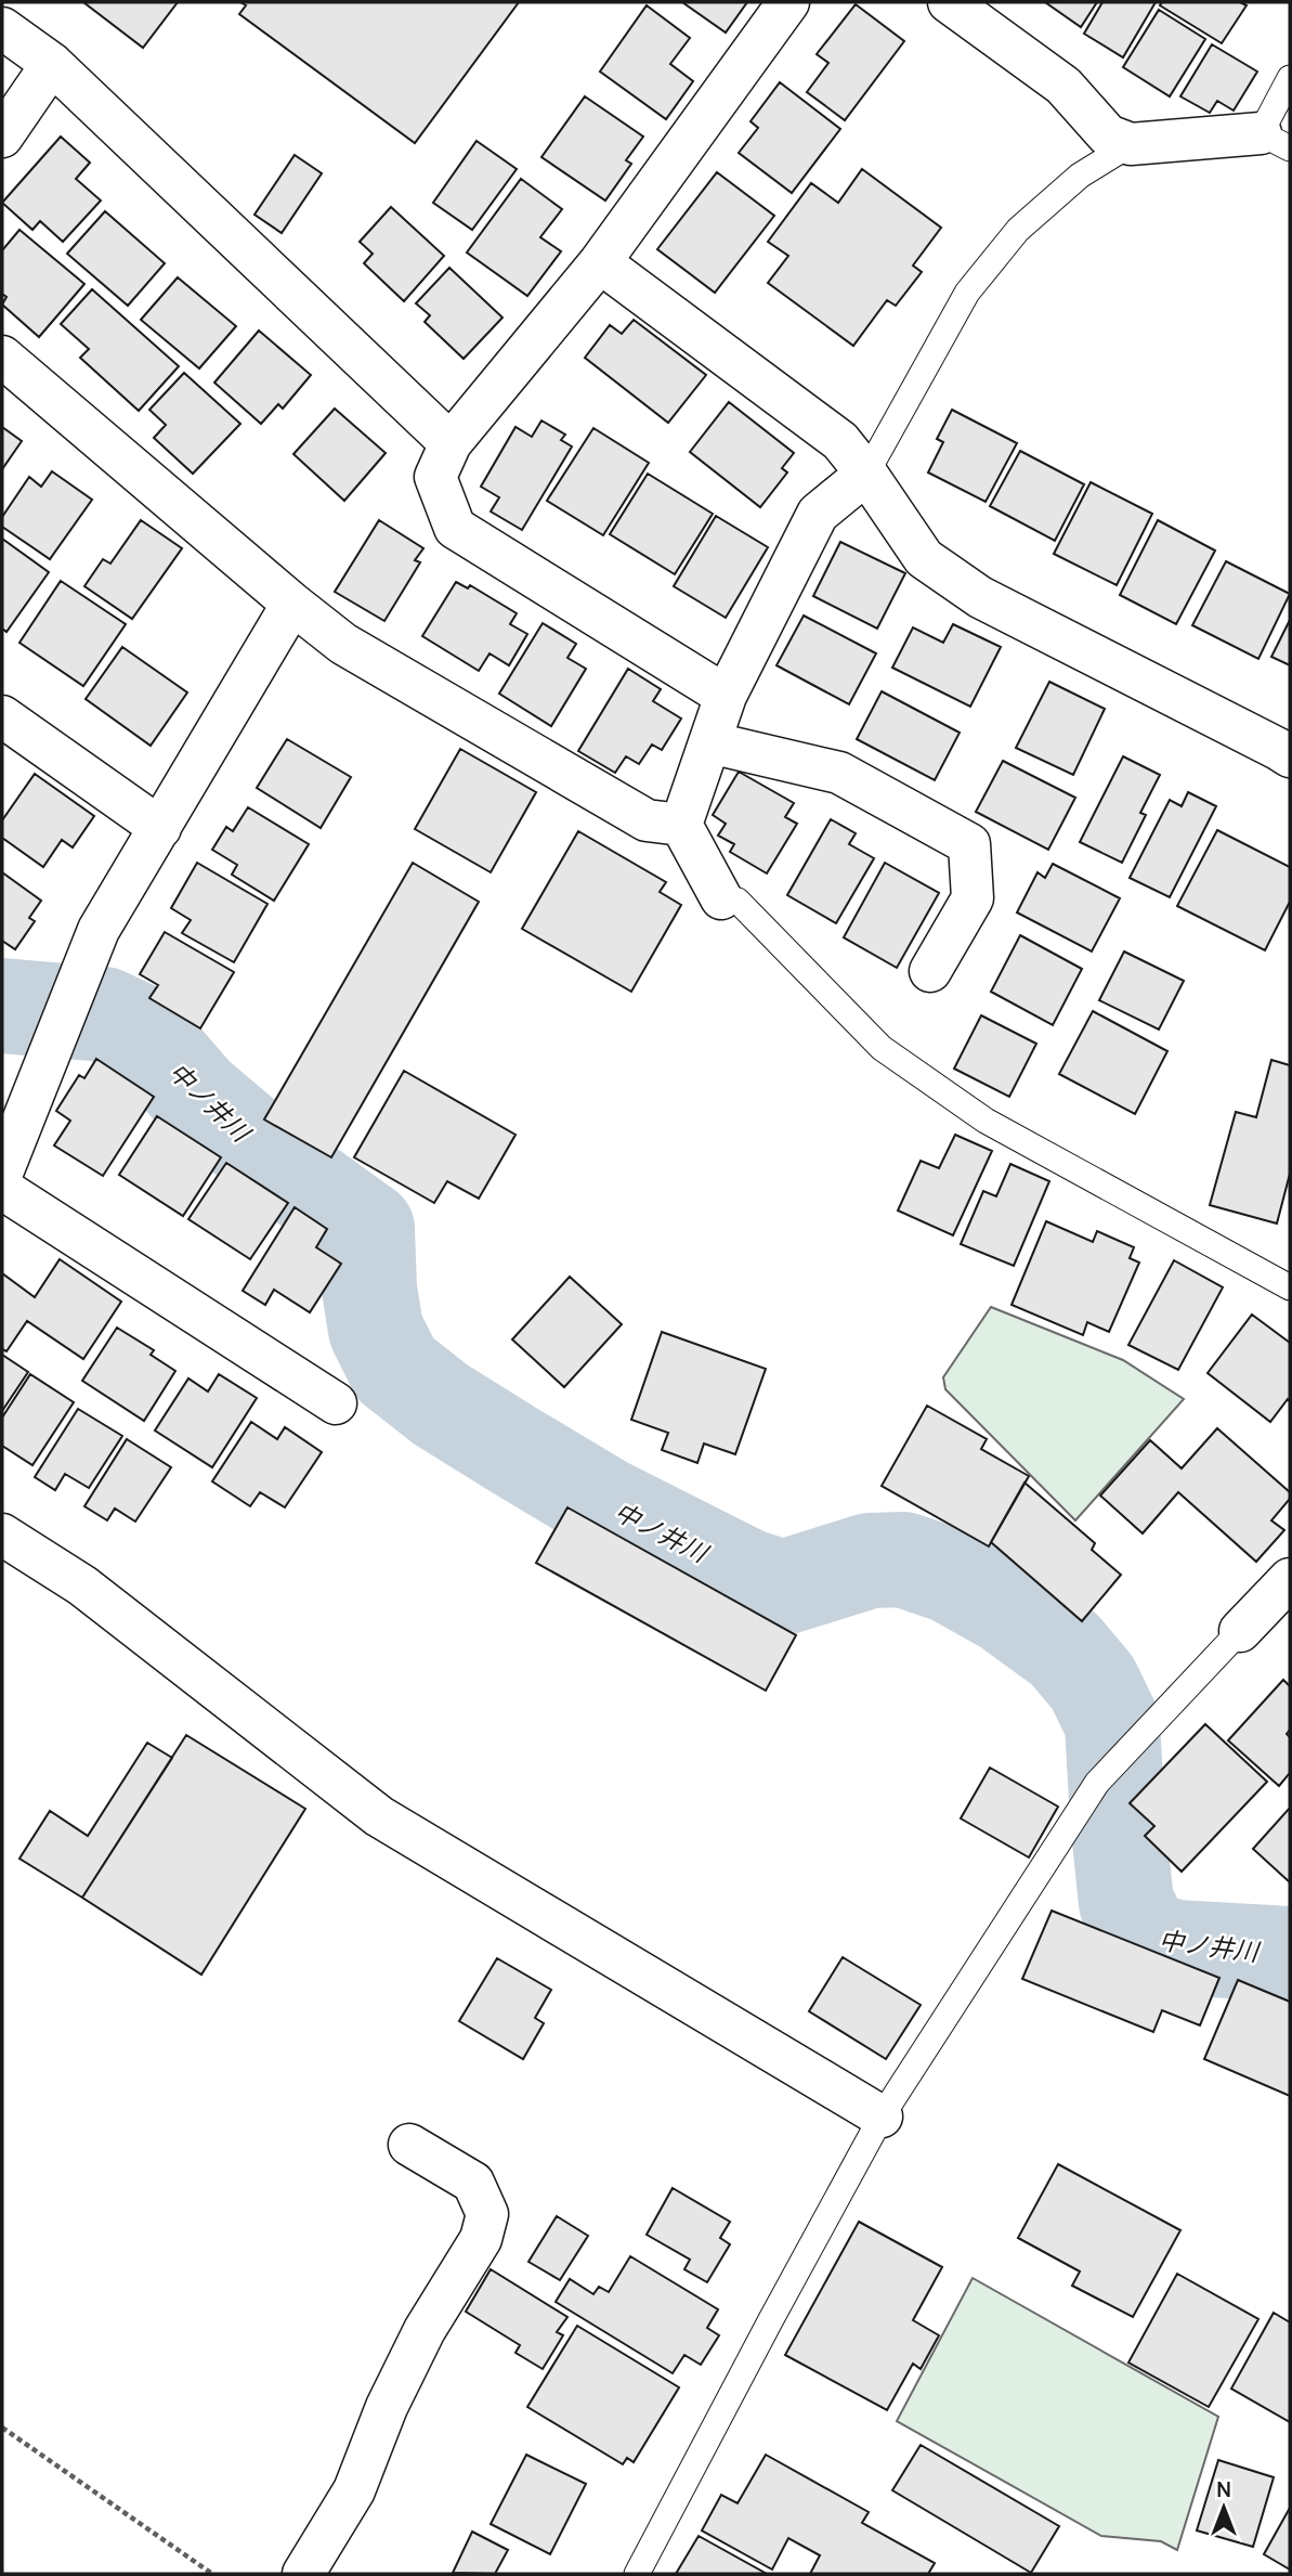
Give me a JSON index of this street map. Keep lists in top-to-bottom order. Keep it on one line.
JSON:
{"water":["中ノ井川"],"north":"top"}
